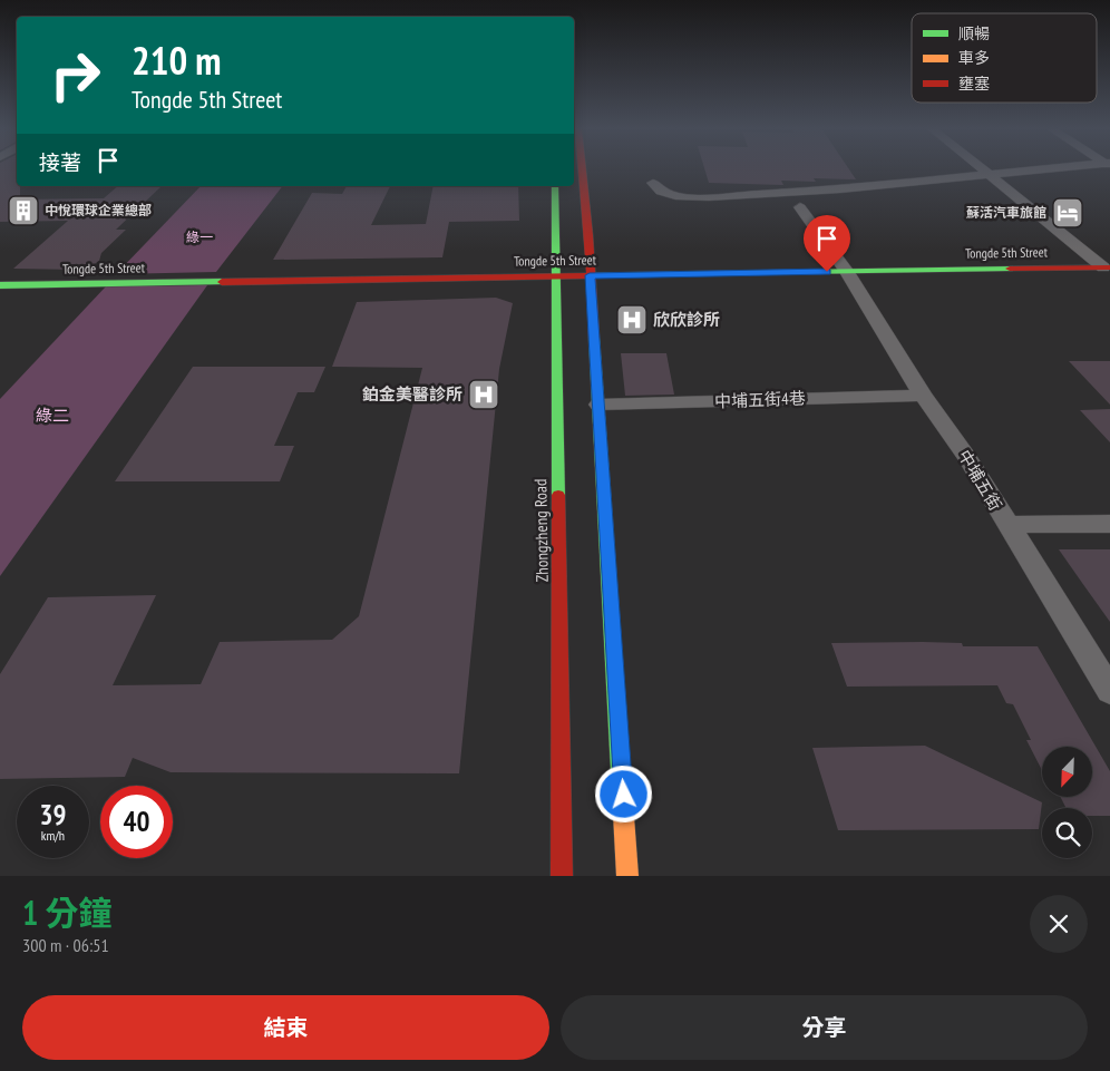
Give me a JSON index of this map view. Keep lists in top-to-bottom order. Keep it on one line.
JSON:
{"streets":{"street":["Tongde 5th Street","中埔五街4巷","中埔五街","Zhongzheng Road"]},"crossings":[["Tongde 5th Street","中埔五街"],["Tongde 5th Street","Zhongzheng Road"],["中埔五街4巷","中埔五街"]],"parks":["綠一","綠二"],"places":{"building":["中悅環球企業總部"],"hotel":["蘇活汽車旅館"],"hospital":["欣欣診所","鉑金美醫診所"]},"legend":["順暢","車多","壅塞"],"north":"bottom left","page":{"turn":["210 m","Tongde 5th Street"],"then":"接著","speed":"39 km/h","limit":"40","heading":["1 分鐘","300 m · 06:51"],"buttons":["結束","分享"]}}
